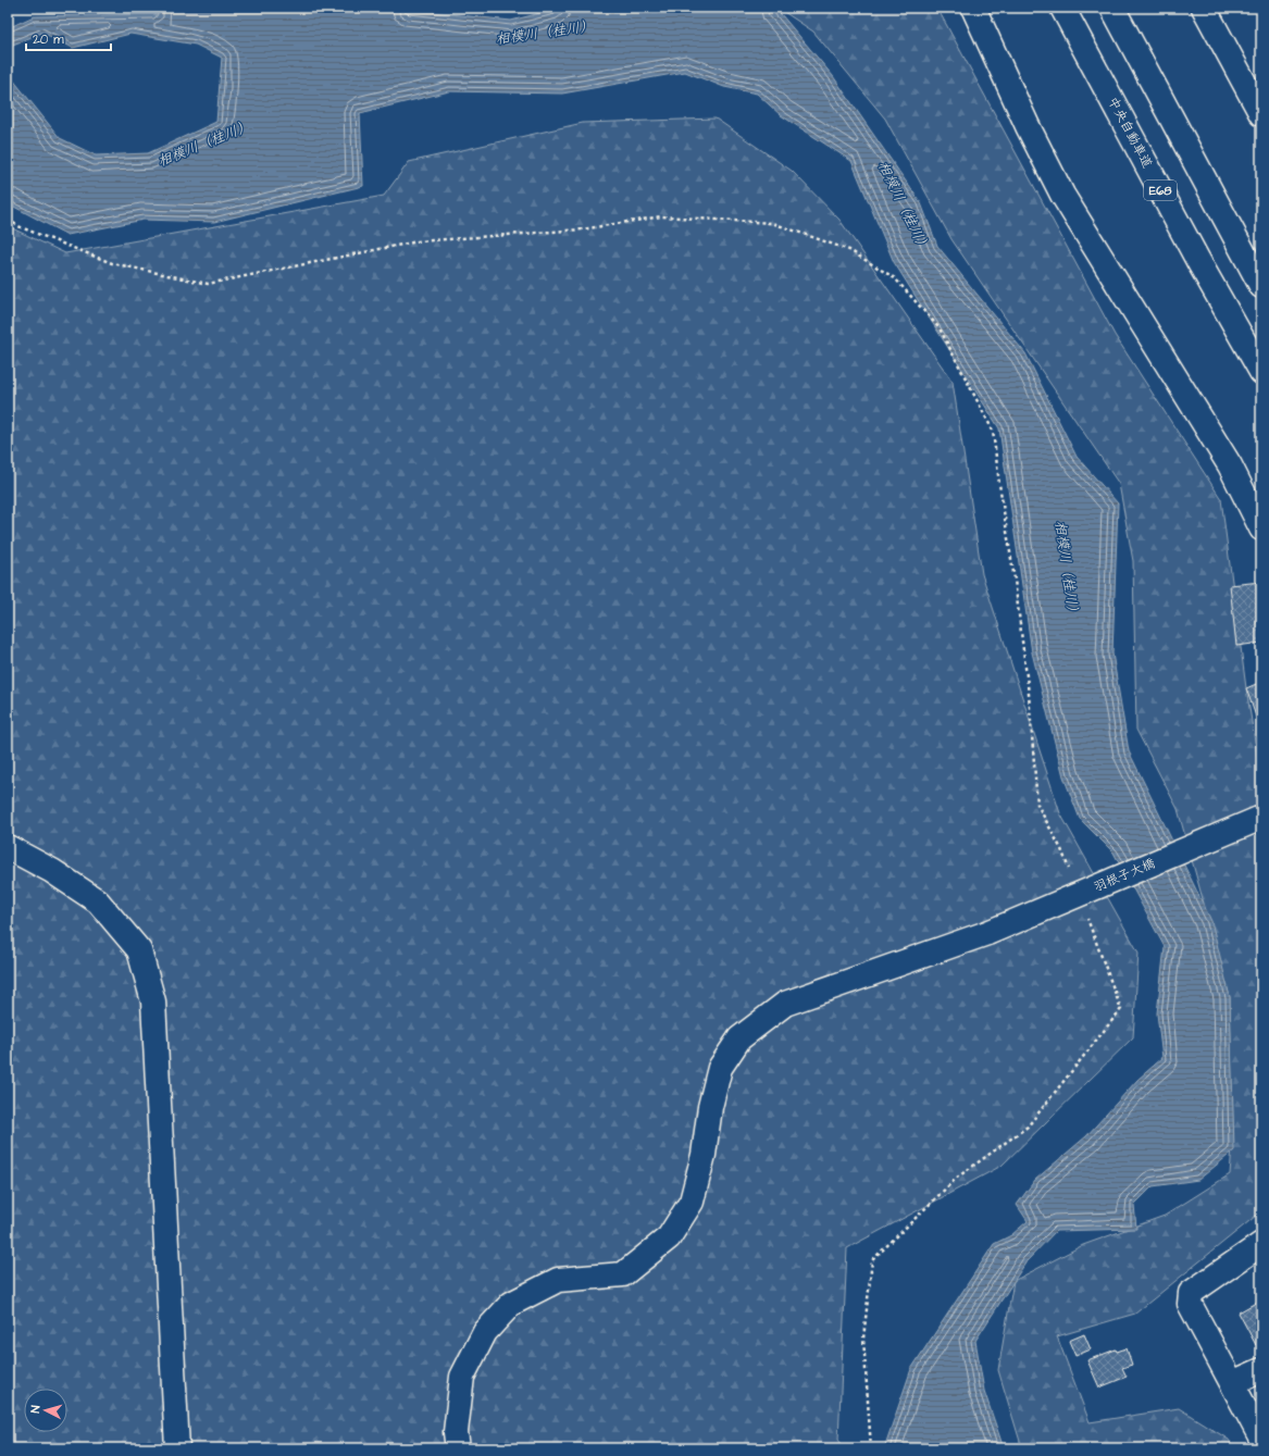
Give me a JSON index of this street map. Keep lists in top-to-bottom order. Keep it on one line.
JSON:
{"streets":{"main road":["中央自動車道","E68","羽根子大橋"]},"water":["相模川（桂川）"],"scale_bar":"20 m","north":"left"}
